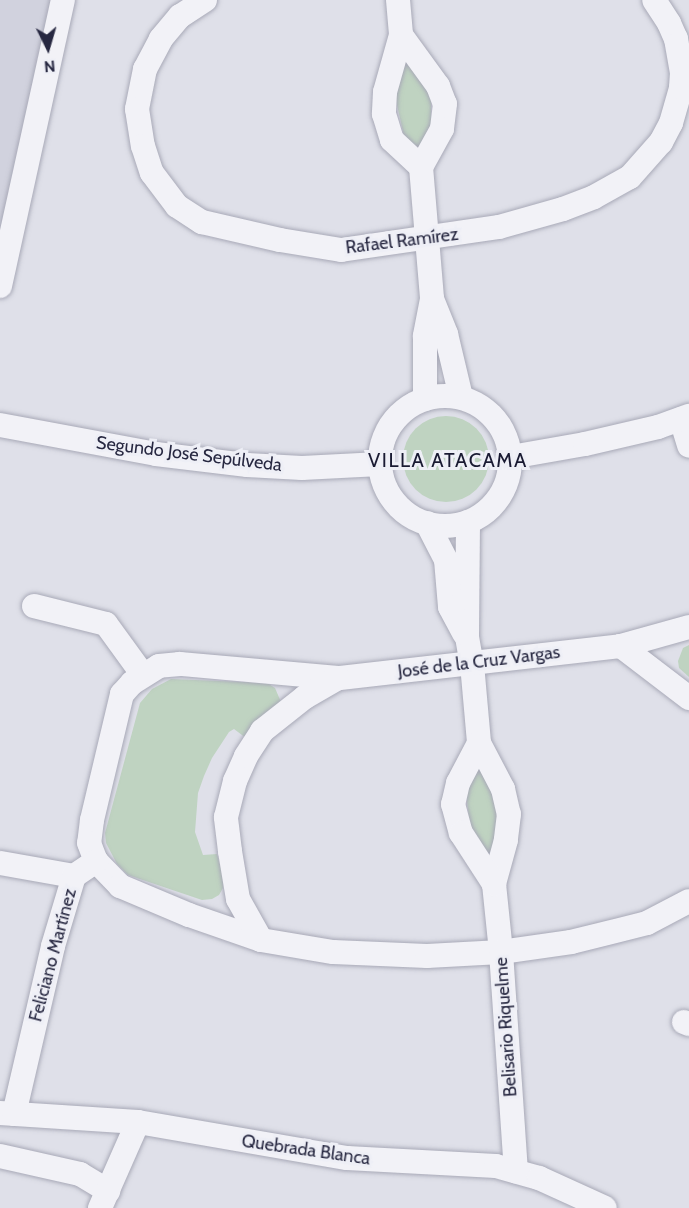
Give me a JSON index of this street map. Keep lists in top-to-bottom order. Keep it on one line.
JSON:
{"streets":{"street":["Rafael Ramírez","Segundo José Sepúlveda","José de la Cruz Vargas","Feliciano Martínez","Belisario Riquelme","Quebrada Blanca"]},"crossings":[["Segundo José Sepúlveda","Belisario Riquelme"],["José de la Cruz Vargas","Belisario Riquelme"],["Feliciano Martínez","Quebrada Blanca"],["Belisario Riquelme","Quebrada Blanca"]],"districts":["VILLA ATACAMA"],"north":"bottom"}
